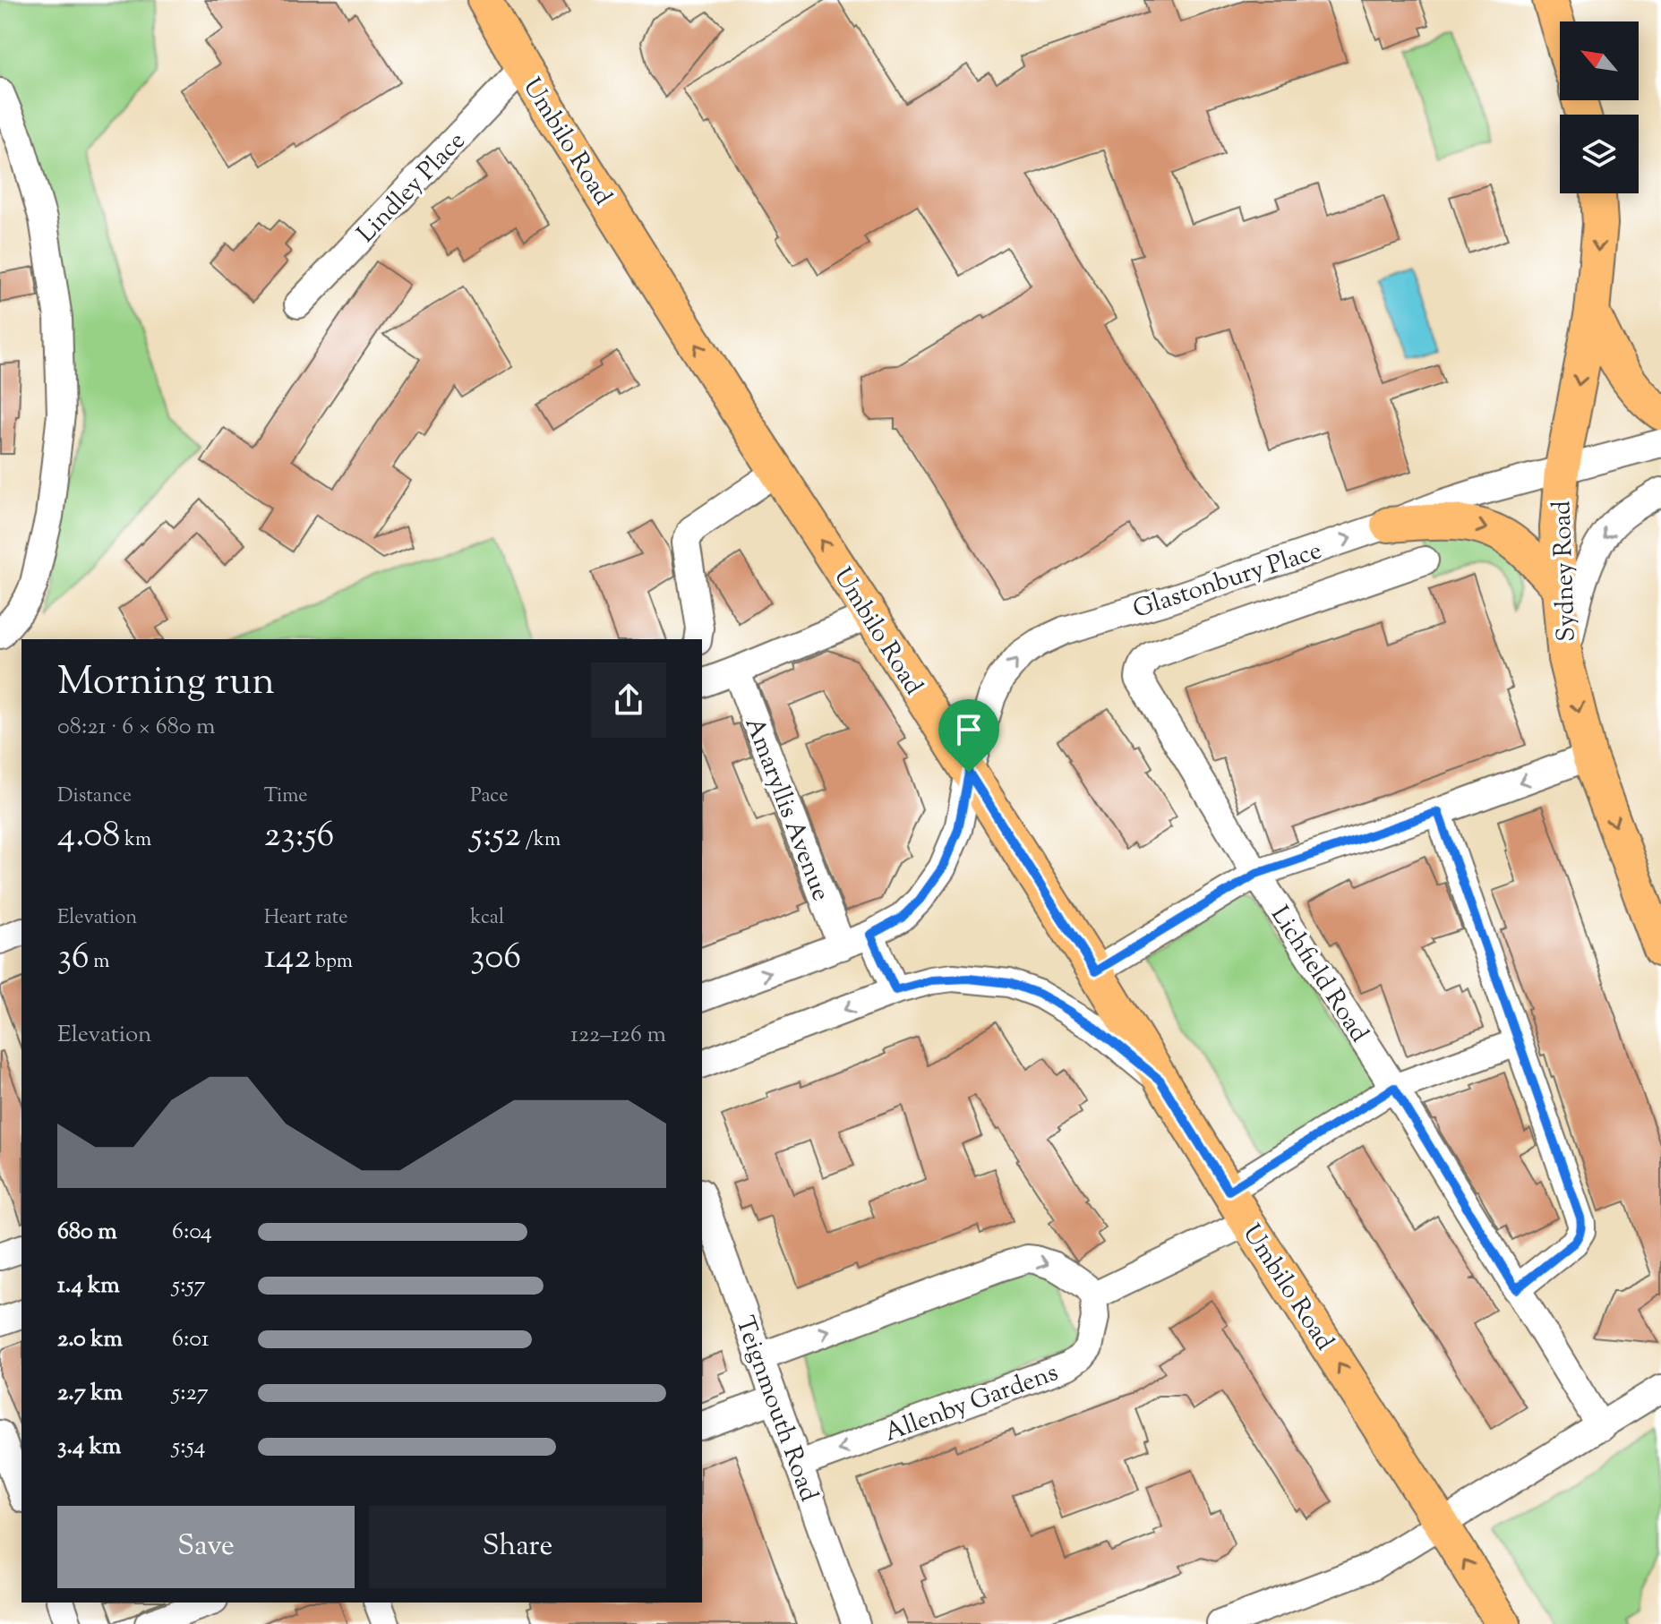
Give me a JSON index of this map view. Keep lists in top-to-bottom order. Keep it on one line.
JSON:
{"streets":{"main road":["Umbilo Road","Sydney Road"],"street":["Lindley Place","Glastonbury Place","Amaryllis Avenue","Lichfield Road","Allenby Gardens","Teignmouth Road"]},"crossings":[["Umbilo Road","Lindley Place"],["Umbilo Road","Glastonbury Place"],["Sydney Road","Glastonbury Place"],["Glastonbury Place","Amaryllis Avenue"],["Allenby Gardens","Teignmouth Road"]],"one_way":["Umbilo Road","Sydney Road","Allenby Gardens"],"north":"top left","page":{"heading":["Morning run","08:21 · 6 × 680 m"],"stats":[["Distance","4.08 km"],["Time","23:56"],["Pace","5:52 /km"],["Elevation","36 m"],["Heart rate","142 bpm"],["kcal","306"]],"chart":["Elevation","122–126 m"],"list":[{"name":"680 m","note":"6:04"},{"name":"1.4 km","note":"5:57"},{"name":"2.0 km","note":"6:01"},{"name":"2.7 km","note":"5:27"},{"name":"3.4 km","note":"5:54"}],"buttons":["Save","Share"]}}
